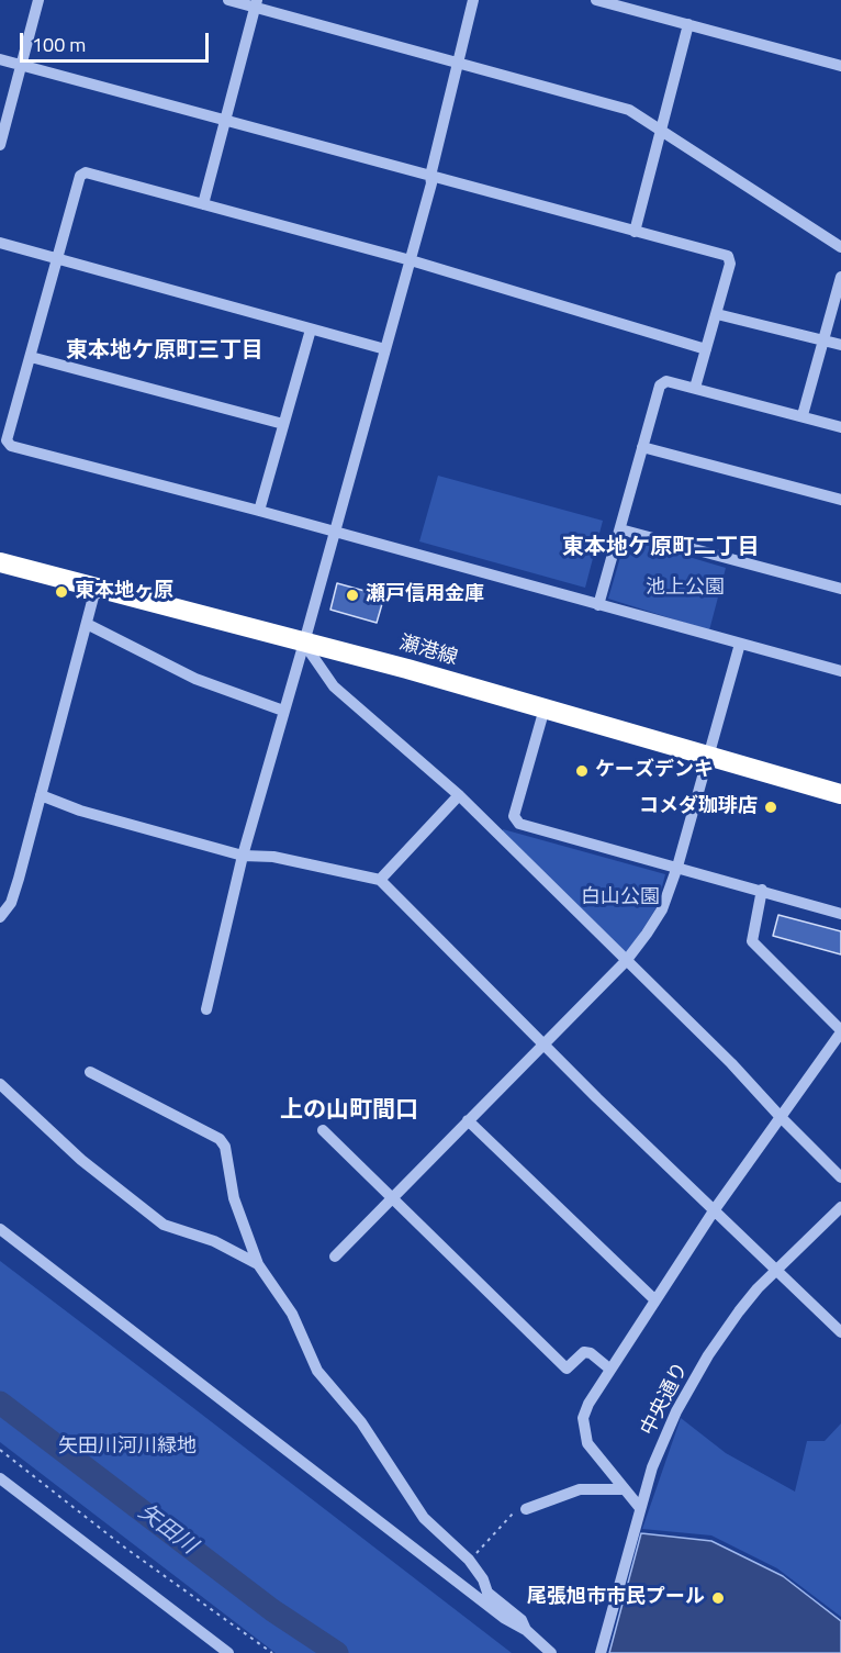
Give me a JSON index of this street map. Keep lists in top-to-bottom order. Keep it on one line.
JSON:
{"streets":{"highway":["瀬港線"],"street":["中央通り"]},"districts":["東本地ケ原町三丁目","東本地ケ原町二丁目","上の山町間口"],"water":["矢田川"],"parks":["池上公園","白山公園","矢田川河川緑地"],"places":["東本地ヶ原","瀬戸信用金庫","ケーズデンキ","コメダ珈琲店","尾張旭市市民プール"],"scale_bar":"100 m"}
